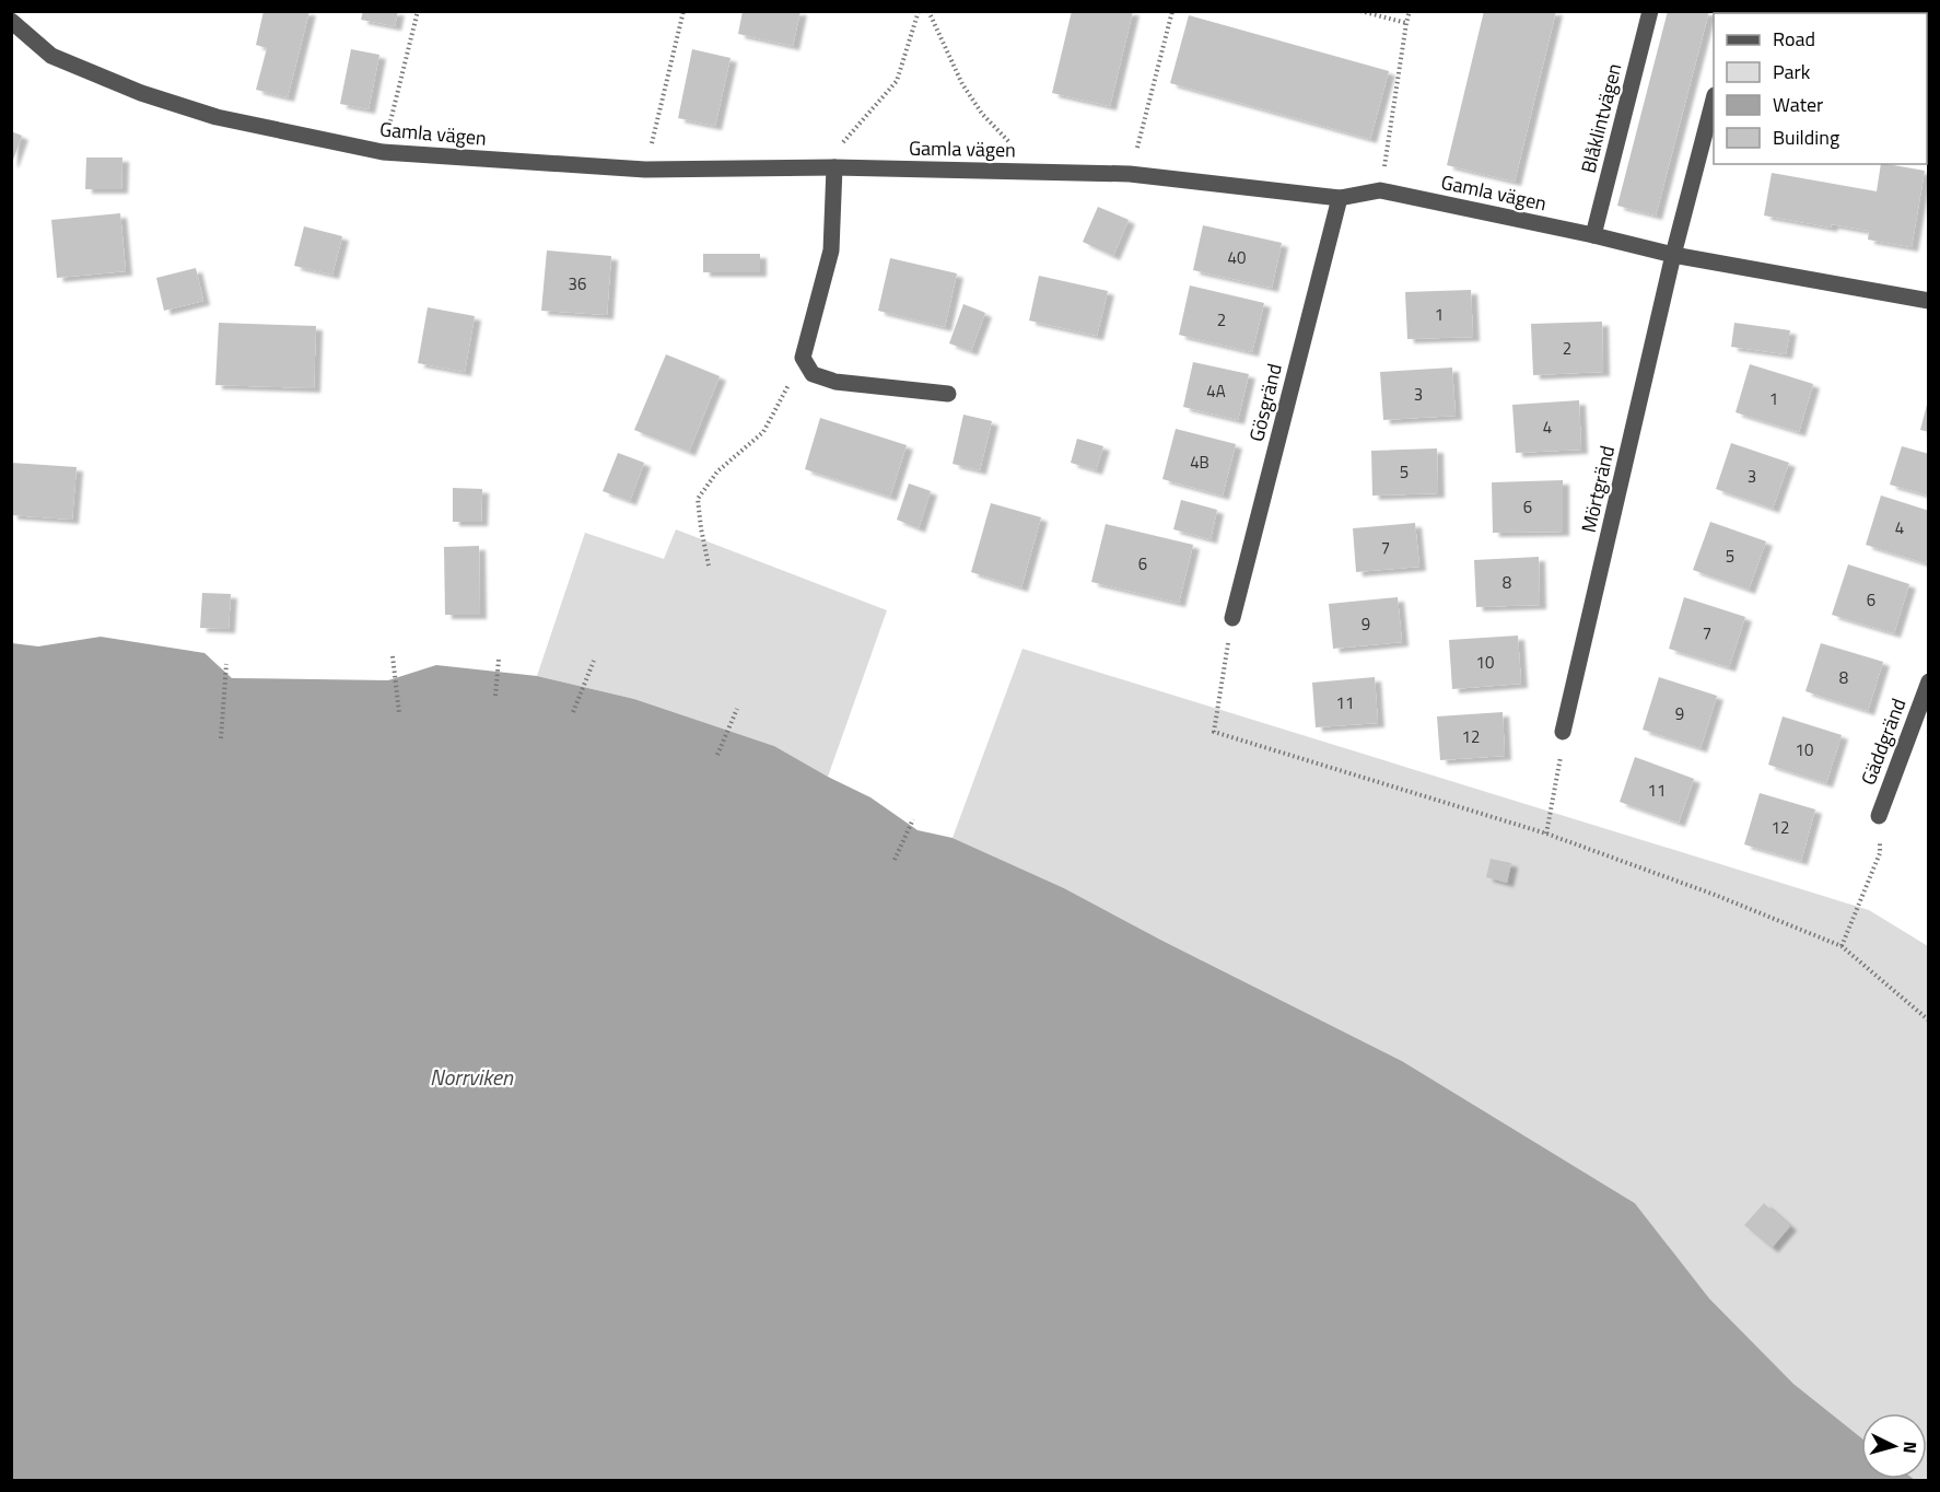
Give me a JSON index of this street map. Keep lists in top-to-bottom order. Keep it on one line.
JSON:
{"streets":{"street":["Blåklintvägen","Gamla vägen","Gösgränd","Mörtgränd","Gäddgränd"]},"crossings":[["Blåklintvägen","Gamla vägen"],["Gamla vägen","Gösgränd"],["Gamla vägen","Mörtgränd"]],"water":["Norrviken"],"house_numbers":["40","36","1","2","2","4A","3","1","4","4B","5","3","6","4","7","5","6","8","6","9","7","10","8","11","9","12","10","11","12"],"legend":["Road","Park","Water","Building"],"north":"right"}
